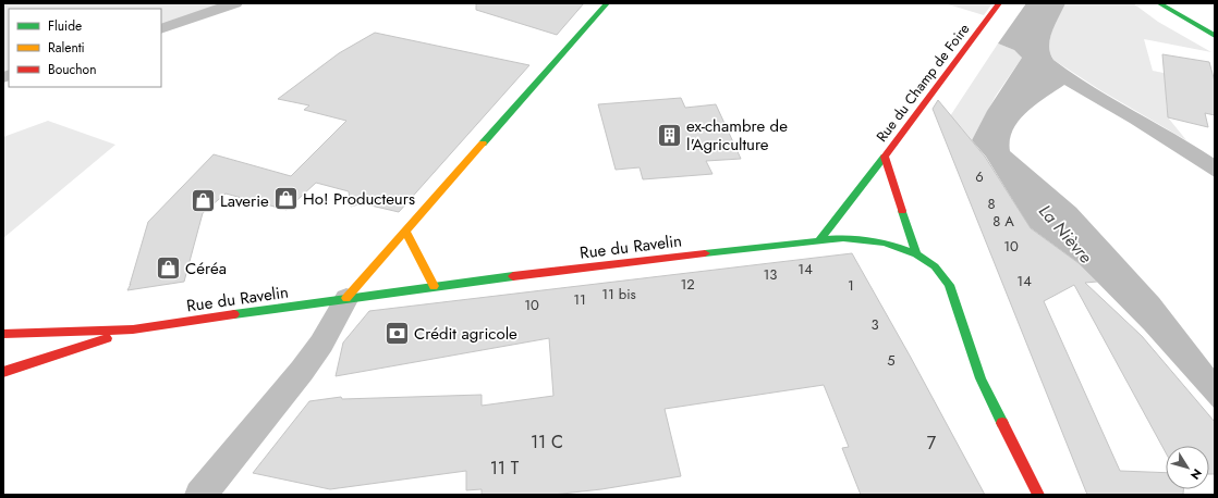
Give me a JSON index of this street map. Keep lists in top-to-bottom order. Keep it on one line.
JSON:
{"streets":{"main road":["Rue du Champ de Foire","Rue du Ravelin"]},"crossings":[["Rue du Champ de Foire","Rue du Ravelin"]],"water":["La Nièvre"],"places":{"building":["ex-chambre de l'Agriculture"],"shop":["Ho! Producteurs","Laverie","Céréa"],"bank":["Crédit agricole"]},"house_numbers":["6","8","8 A","10","14","13","14","12","1","11 bis","11","10","3","5","11 C","7","11 T"],"legend":["Fluide","Ralenti","Bouchon"],"north":"bottom right"}
